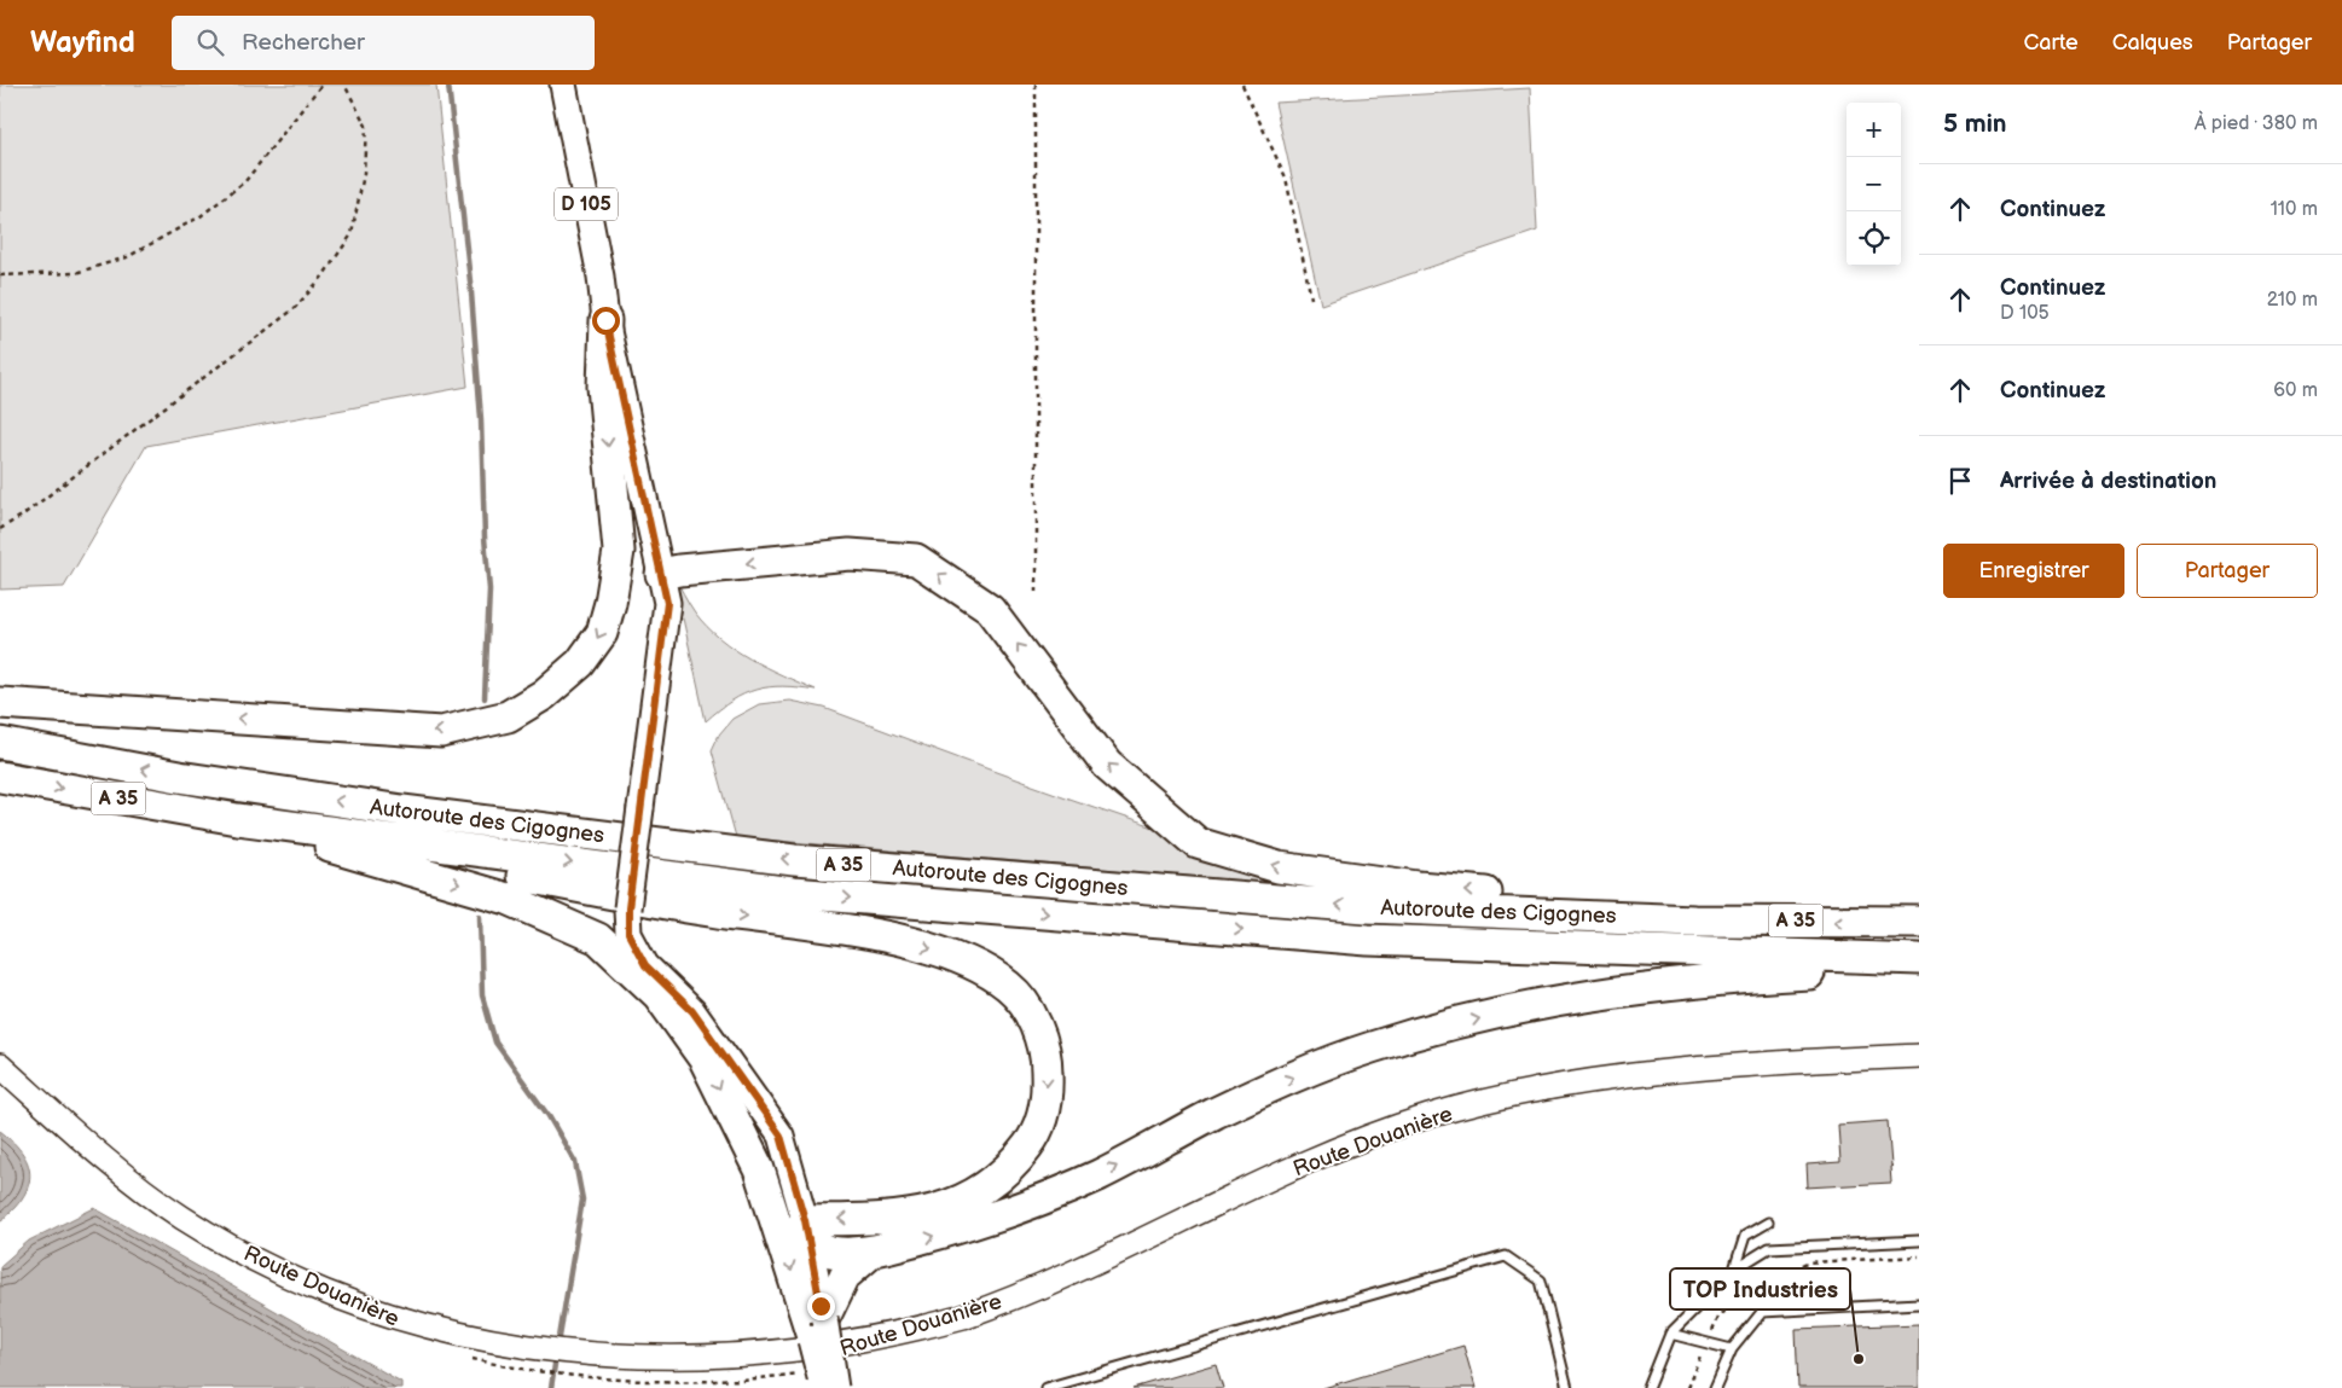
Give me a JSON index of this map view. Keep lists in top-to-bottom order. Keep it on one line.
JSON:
{"streets":{"highway":["A 35","Autoroute des Cigognes"],"main road":["D 105","Route Douanière"]},"places":["TOP Industries"],"page":{"header":"Wayfind","search":"Rechercher","nav":["Carte","Calques","Partager"],"heading":["5 min","À pied · 380 m"],"map_buttons":["+","−"],"list":[["Continuez","110 m"],["Continuez","D 105","210 m"],["Continuez","60 m"],"Arrivée à destination"],"buttons":["Enregistrer","Partager"]}}
